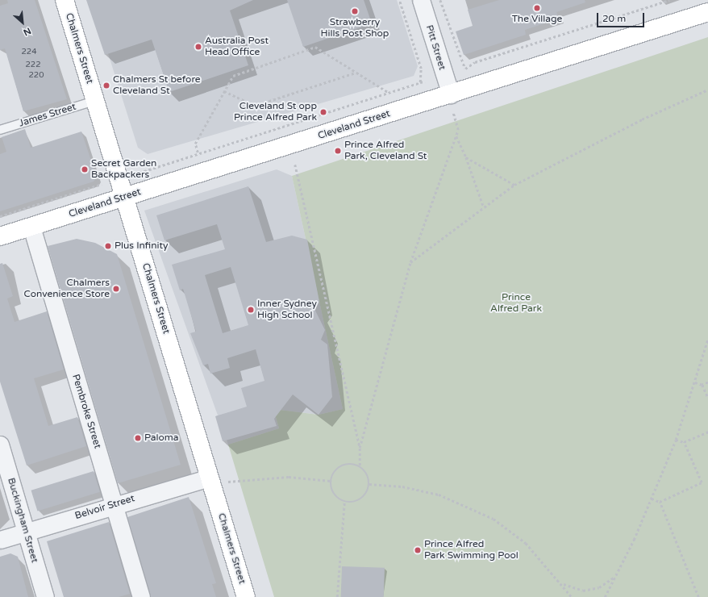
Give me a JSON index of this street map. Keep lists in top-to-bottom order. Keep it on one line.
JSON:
{"streets":{"main road":["Chalmers Street","Cleveland Street"],"street":["Pitt Street","Pembroke Street","Belvoir Street","Buckingham Street"],"lane":["James Street"]},"crossings":[["Pitt Street","Cleveland Street"],["Chalmers Street","James Street"],["Chalmers Street","Cleveland Street"],["Chalmers Street","Belvoir Street"],["Cleveland Street","Pembroke Street"],["Pembroke Street","Belvoir Street"],["Belvoir Street","Buckingham Street"]],"parks":["Prince Alfred Park"],"places":["The Village","Strawberry Hills Post Shop","Australia Post Head Office","Chalmers St before Cleveland St","Cleveland St opp Prince Alfred Park","Prince Alfred Park, Cleveland St","Secret Garden Backpackers","Plus Infinity","Chalmers Convenience Store","Inner Sydney High School","Paloma","Prince Alfred Park Swimming Pool"],"house_numbers":["224","222","220"],"scale_bar":"20 m","north":"bottom right"}
